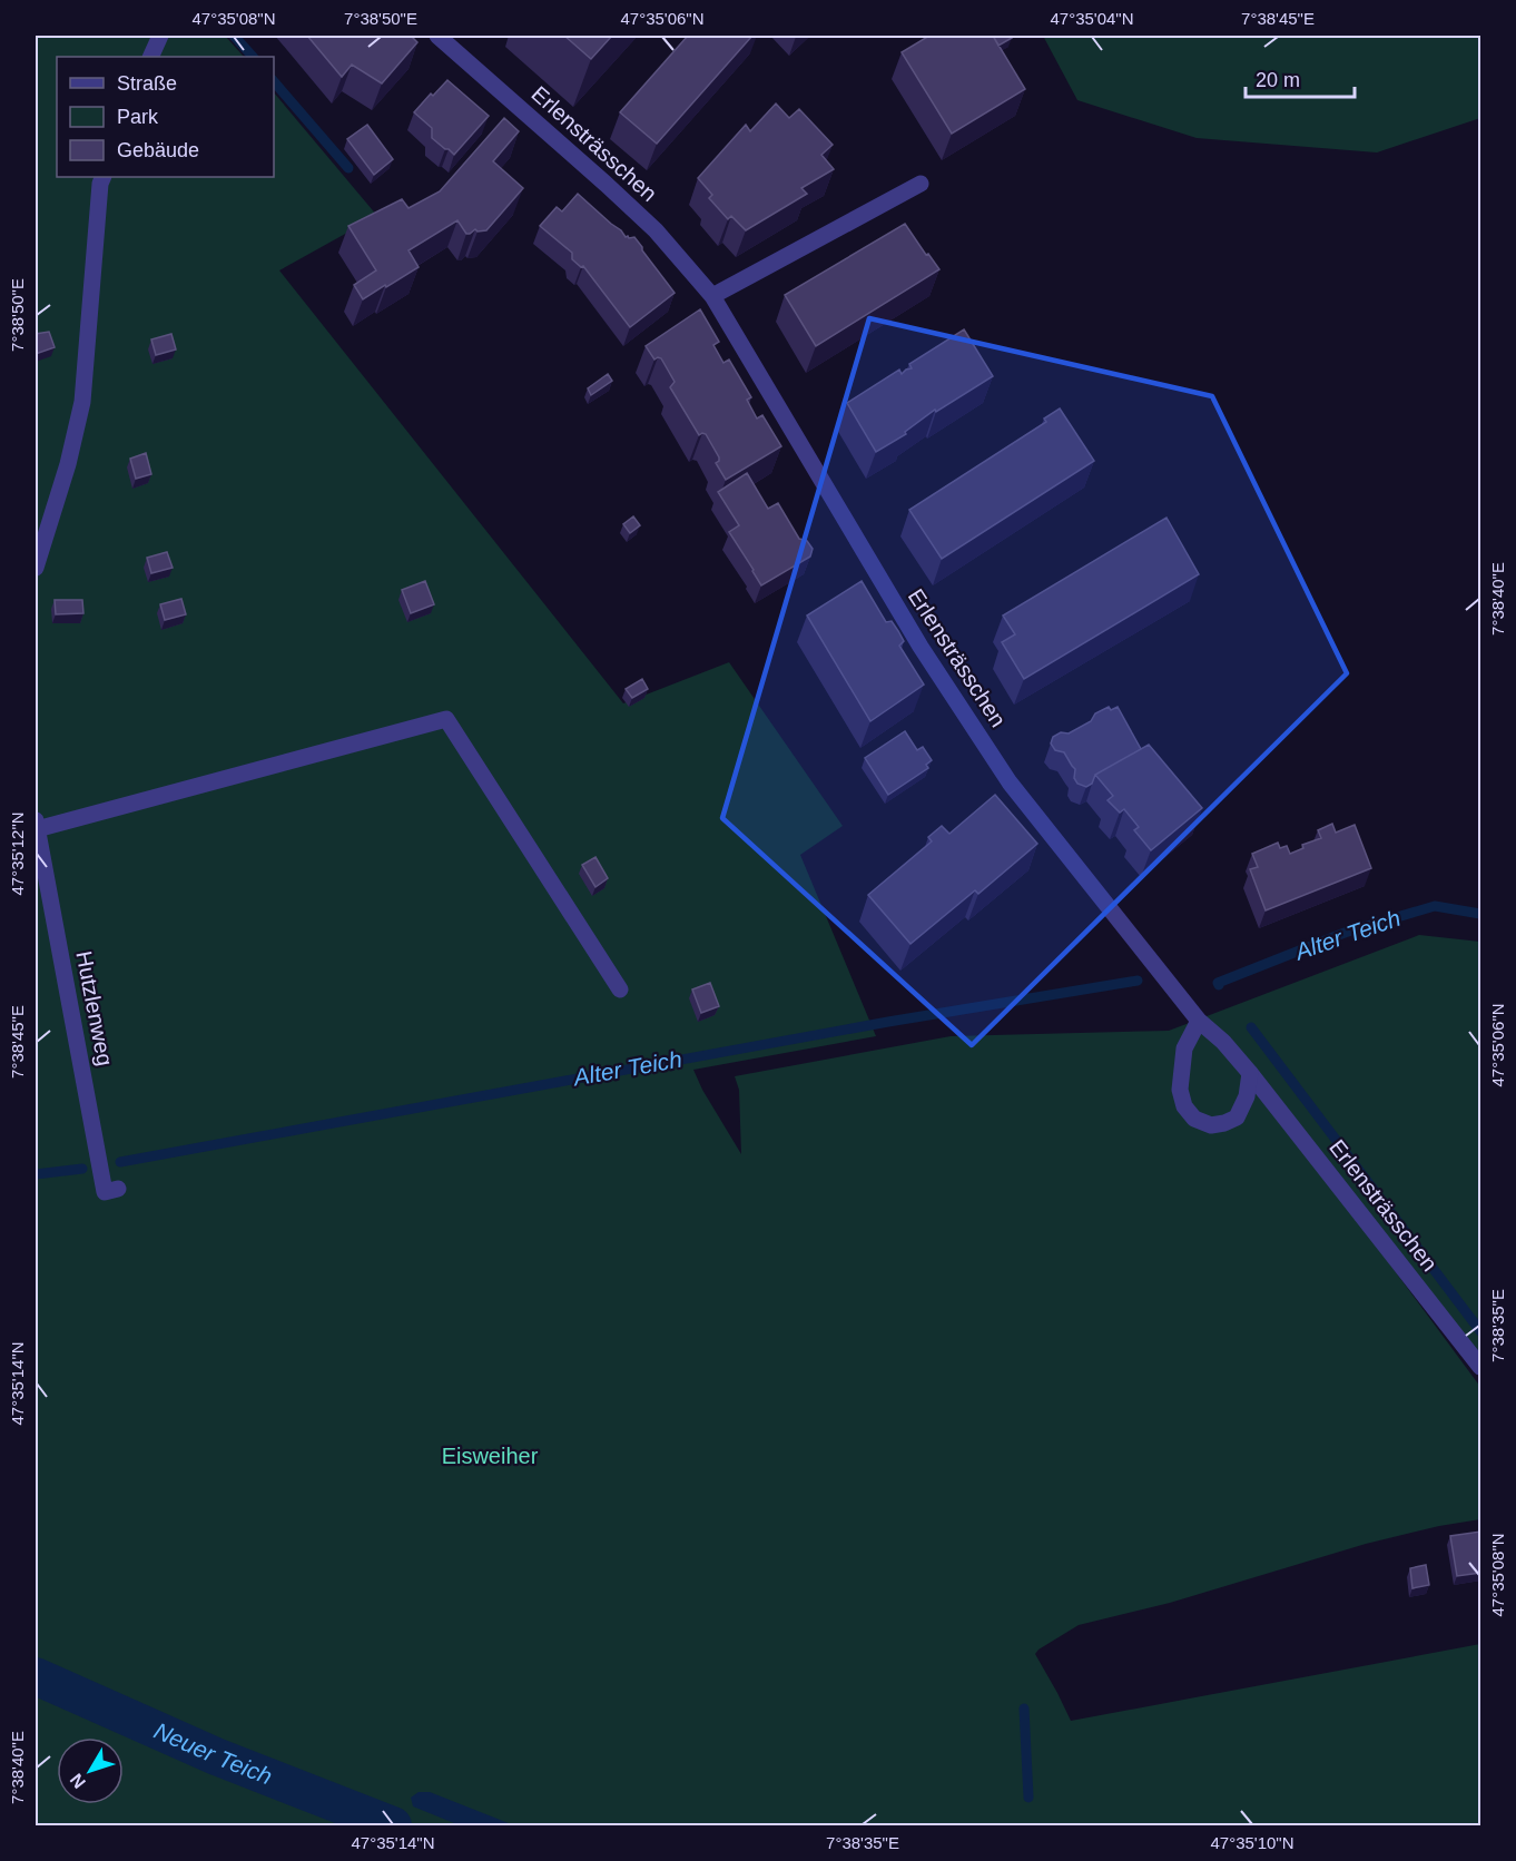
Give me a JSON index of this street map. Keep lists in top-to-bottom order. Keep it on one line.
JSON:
{"streets":{"street":["Erlensträsschen","Hutzlenweg"]},"water":["Alter Teich","Neuer Teich"],"parks":["Eisweiher"],"legend":["Straße","Park","Gebäude"],"scale_bar":"20 m","north":"bottom left","coordinates":["47°35'08\"N","7°38'50\"E","47°35'06\"N","47°35'04\"N","7°38'45\"E","7°38'40\"E","47°35'12\"N","7°38'35\"E","47°35'14\"N","47°35'10\"N"]}
